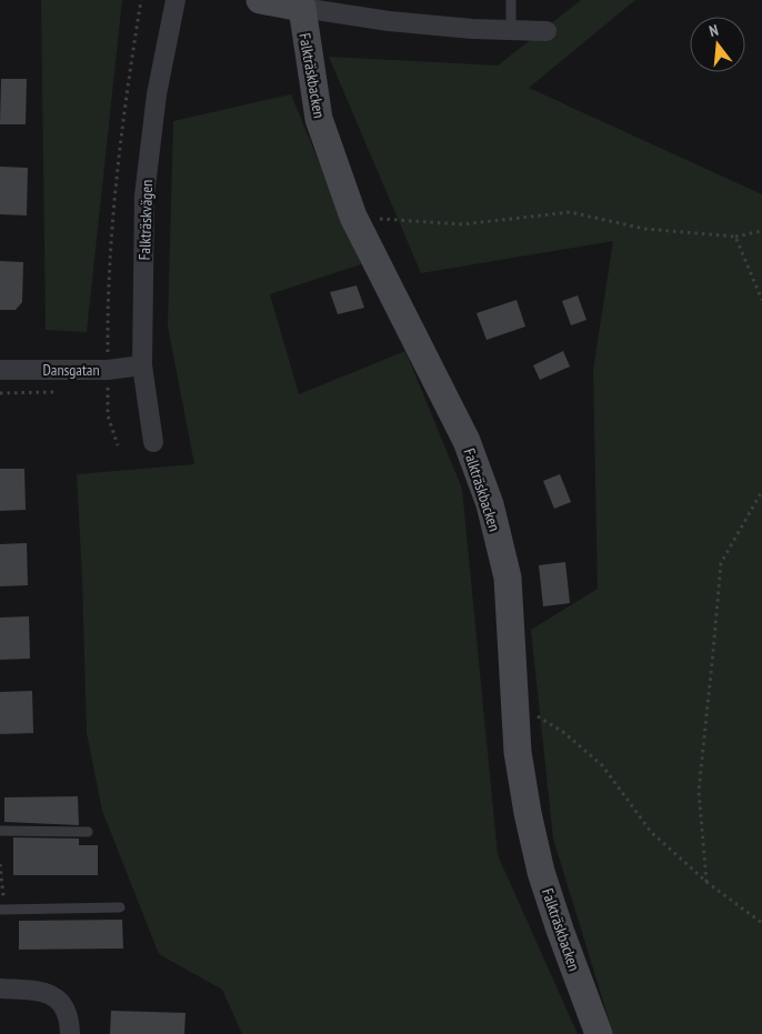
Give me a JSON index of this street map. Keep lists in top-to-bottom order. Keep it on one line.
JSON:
{"streets":{"street":["Falkträskbacken","Falkträskvägen","Dansgatan"]},"crossings":[["Falkträskvägen","Dansgatan"]],"north":"top"}
